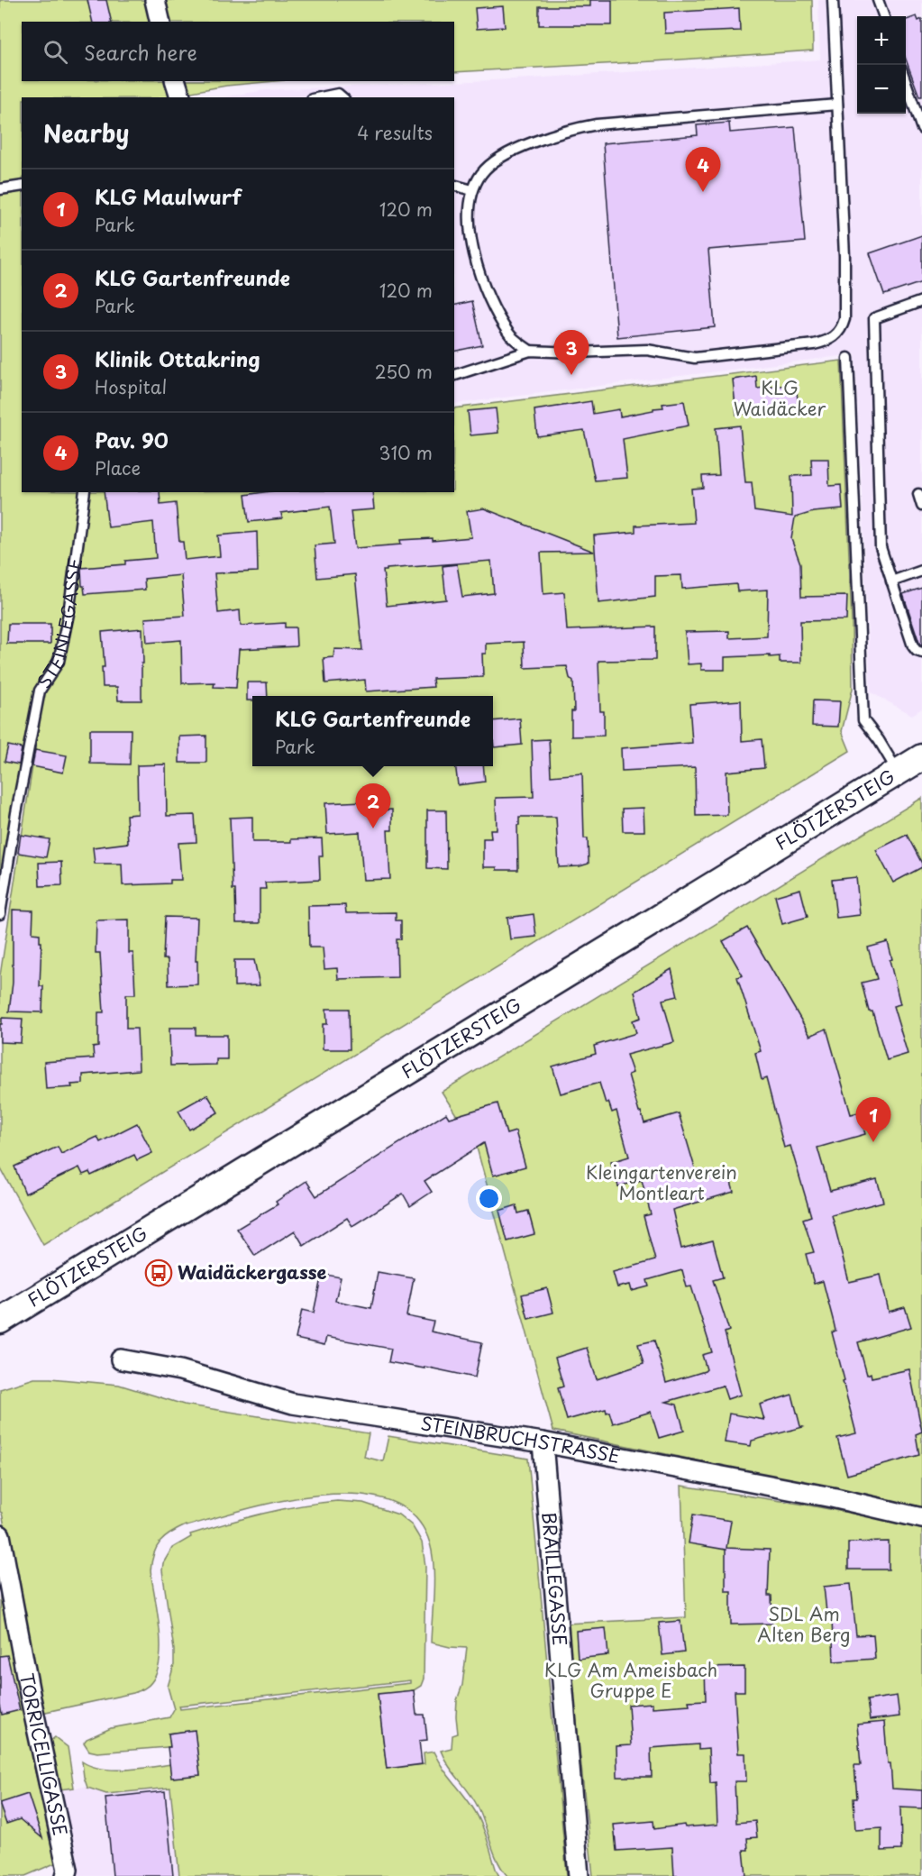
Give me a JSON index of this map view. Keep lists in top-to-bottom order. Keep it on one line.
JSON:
{"streets":{"main road":["FLÖTZERSTEIG"],"street":["STEINBRUCHSTRASSE","BRAILLEGASSE","TORRICELLIGASSE"],"lane":["STEINLEGASSE"]},"crossings":[["STEINBRUCHSTRASSE","BRAILLEGASSE"]],"parks":["KLG Waidäcker","Kleingartenverein Montleart","SDL Am Alten Berg","KLG Am Ameisbach Gruppe E"],"places":{"bus stop":["Waidäckergasse"]},"page":{"map_buttons":["+","−"],"search":"Search here","heading":["Nearby","4 results"],"pins":["4","3","2","1"],"list":[{"mark":"1","name":"KLG Maulwurf","note":"Park","value":"120 m"},{"mark":"2","name":"KLG Gartenfreunde","note":"Park","value":"120 m"},{"mark":"3","name":"Klinik Ottakring","note":"Hospital","value":"250 m"},{"mark":"4","name":"Pav. 90","note":"Place","value":"310 m"}],"popup":["KLG Gartenfreunde","Park"]}}
